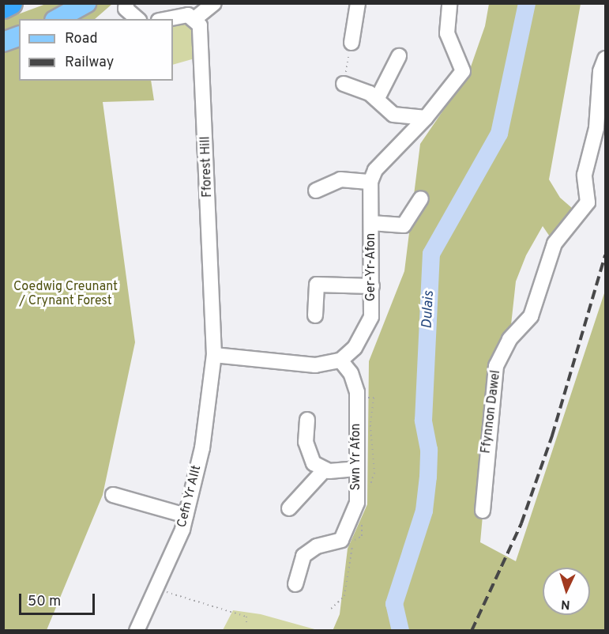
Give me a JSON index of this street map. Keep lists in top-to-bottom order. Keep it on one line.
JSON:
{"streets":{"street":["Fforest Hill","Ger-Yr-Afon","Ffynnon Dawel","Swn Yr Afon","Cefn Yr Allt"]},"crossings":[["Fforest Hill","Cefn Yr Allt"],["Ger-Yr-Afon","Swn Yr Afon"]],"water":["Dulais"],"parks":["Coedwig Creunant / Crynant Forest"],"legend":["Road","Railway"],"scale_bar":"50 m","north":"bottom"}
